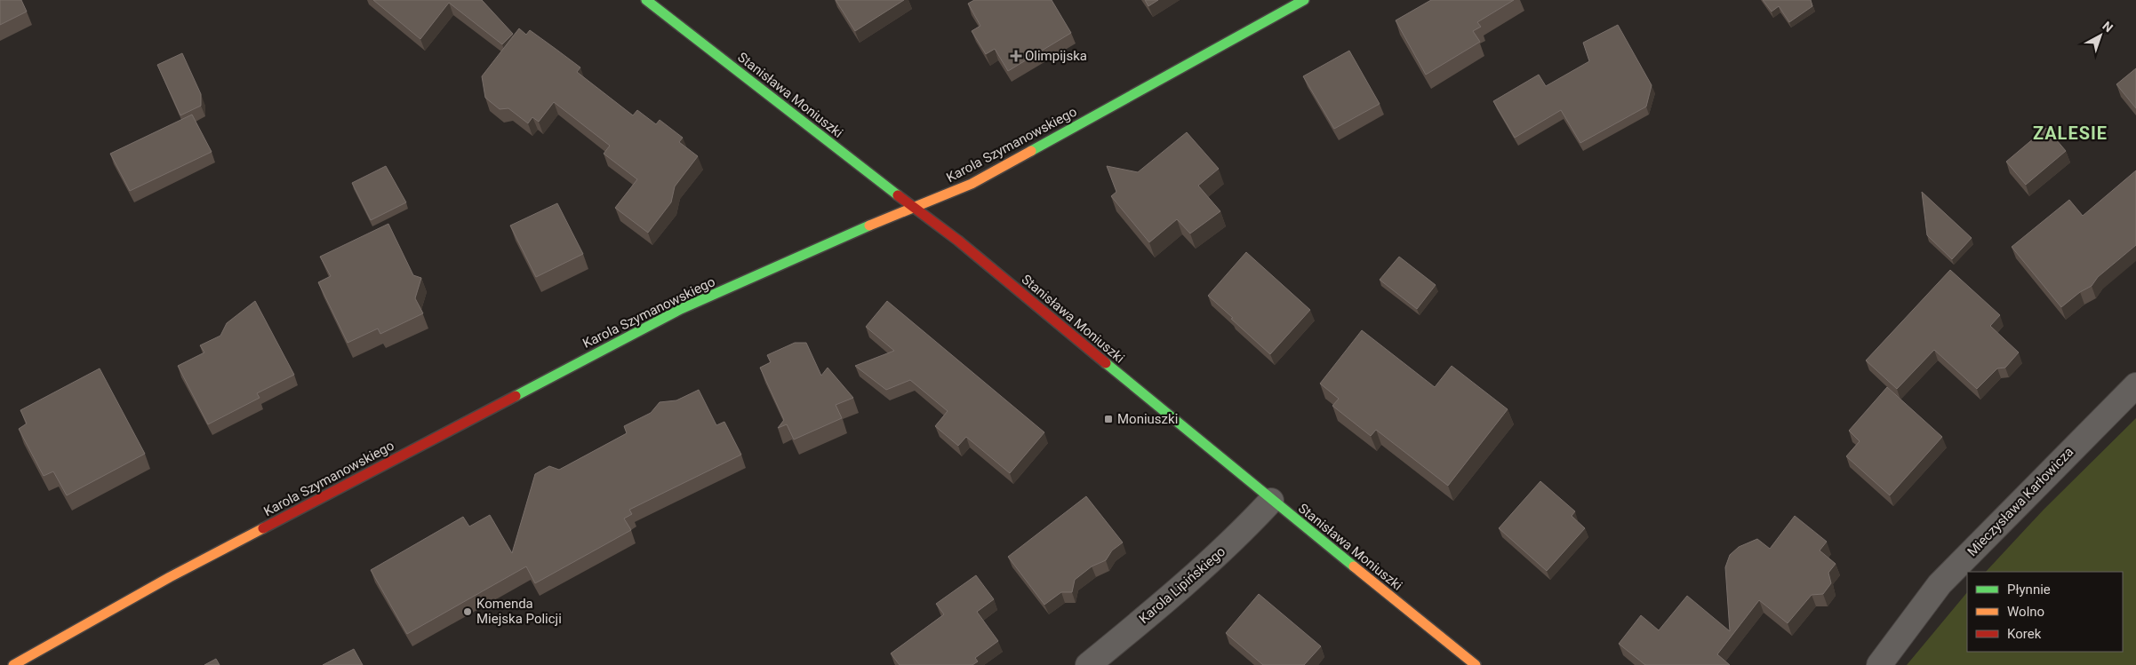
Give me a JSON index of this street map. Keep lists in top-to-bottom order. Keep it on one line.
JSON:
{"streets":{"street":["Stanisława Moniuszki","Karola Szymanowskiego","Mieczysława Karłowicza","Karola Lipińskiego"]},"crossings":[["Stanisława Moniuszki","Karola Szymanowskiego"],["Stanisława Moniuszki","Karola Lipińskiego"]],"districts":["ZALESIE"],"places":{"health":["Olimpijska"],"transit":["Moniuszki"],"other":["Komenda Miejska Policji"]},"legend":["Płynnie","Wolno","Korek"],"north":"top right"}
